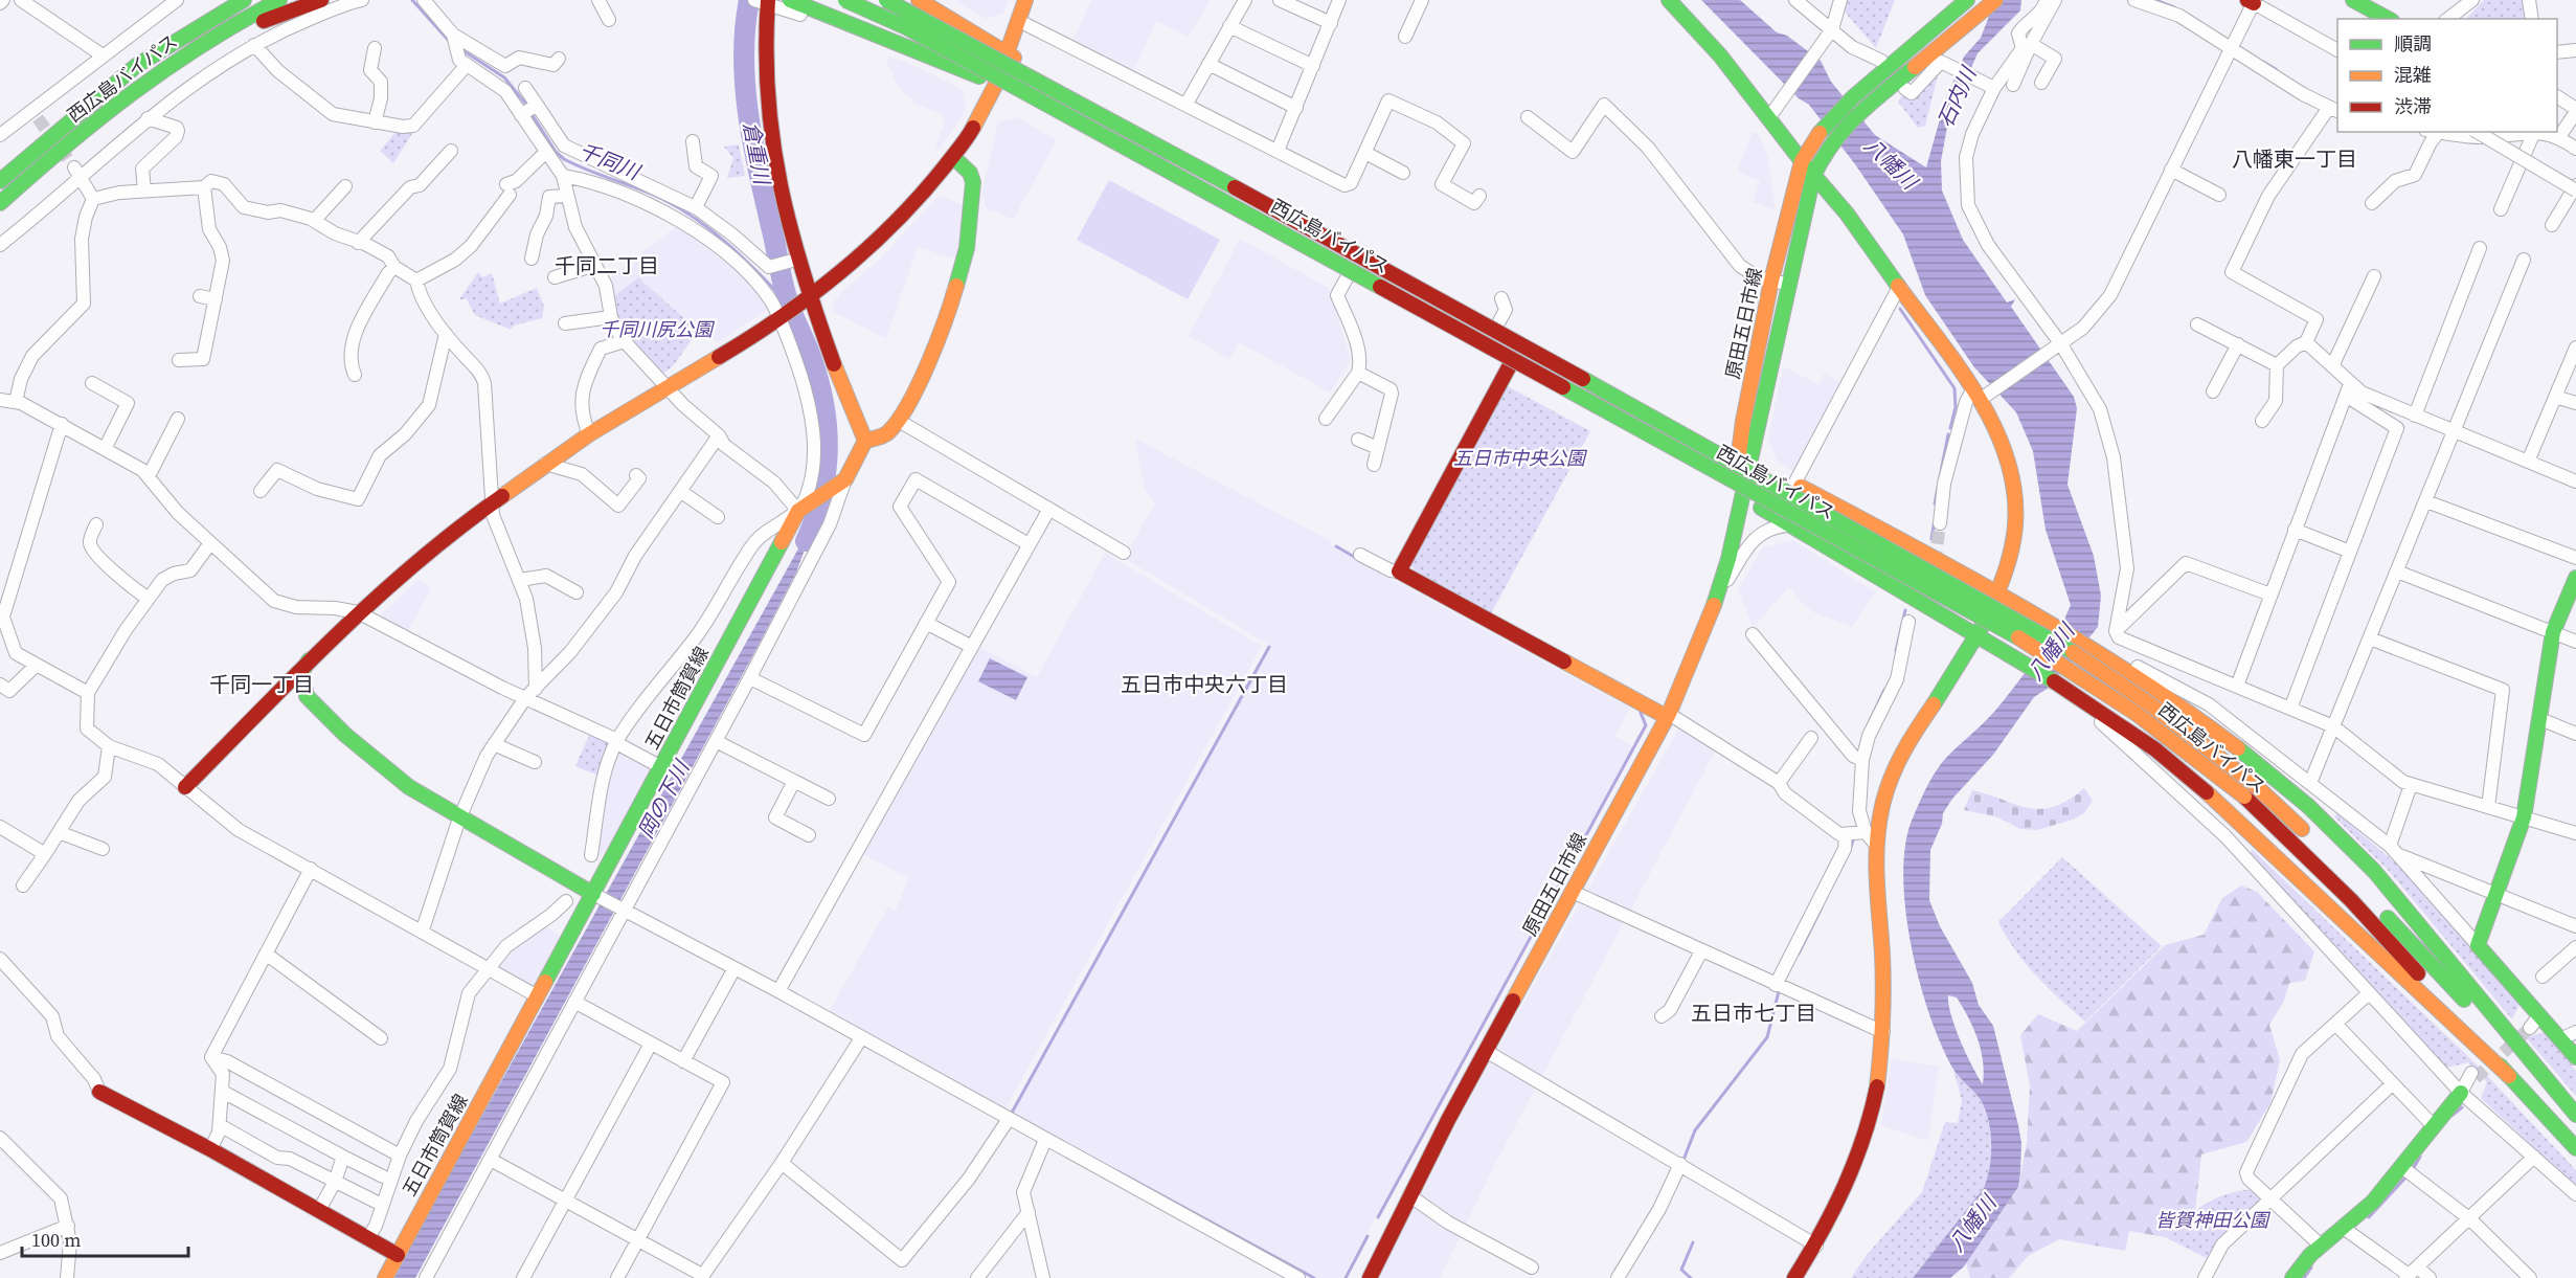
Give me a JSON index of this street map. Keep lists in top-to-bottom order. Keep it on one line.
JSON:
{"streets":{"main road":["西広島バイパス","原田五日市線","五日市筒賀線"]},"crossings":[["西広島バイパス","原田五日市線"]],"districts":["八幡東一丁目","千同二丁目","千同一丁目","五日市中央六丁目","五日市七丁目"],"water":["石内川","倉重川","千同川","八幡川","岡の下川"],"parks":["千同川尻公園","五日市中央公園","皆賀神田公園"],"legend":["順調","混雑","渋滞"],"scale_bar":"100 m"}
